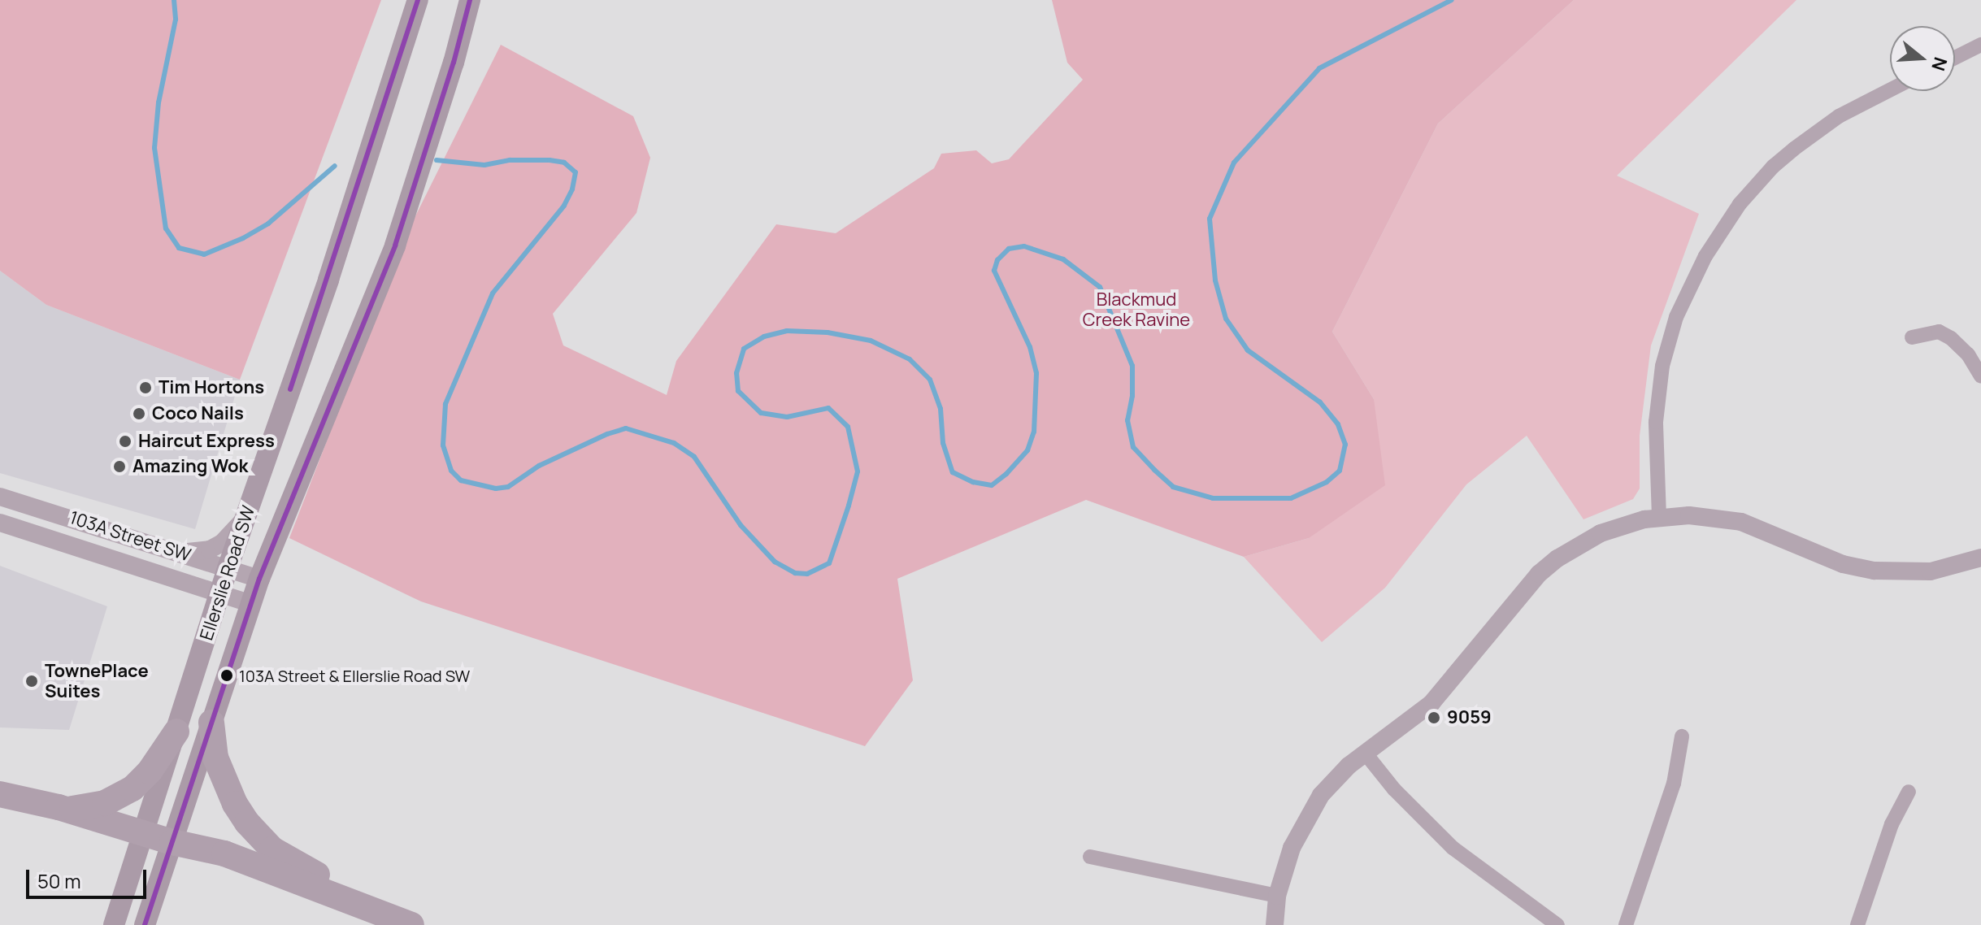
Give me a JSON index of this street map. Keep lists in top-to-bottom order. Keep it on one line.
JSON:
{"streets":{"main road":["Ellerslie Road SW"],"street":["103A Street SW"]},"crossings":[["103A Street SW","Ellerslie Road SW"]],"parks":["Blackmud Creek Ravine"],"places":["Tim Hortons","Coco Nails","Haircut Express","Amazing Wok","103A Street & Ellerslie Road SW","TownePlace Suites","9059"],"scale_bar":"50 m","north":"right"}
